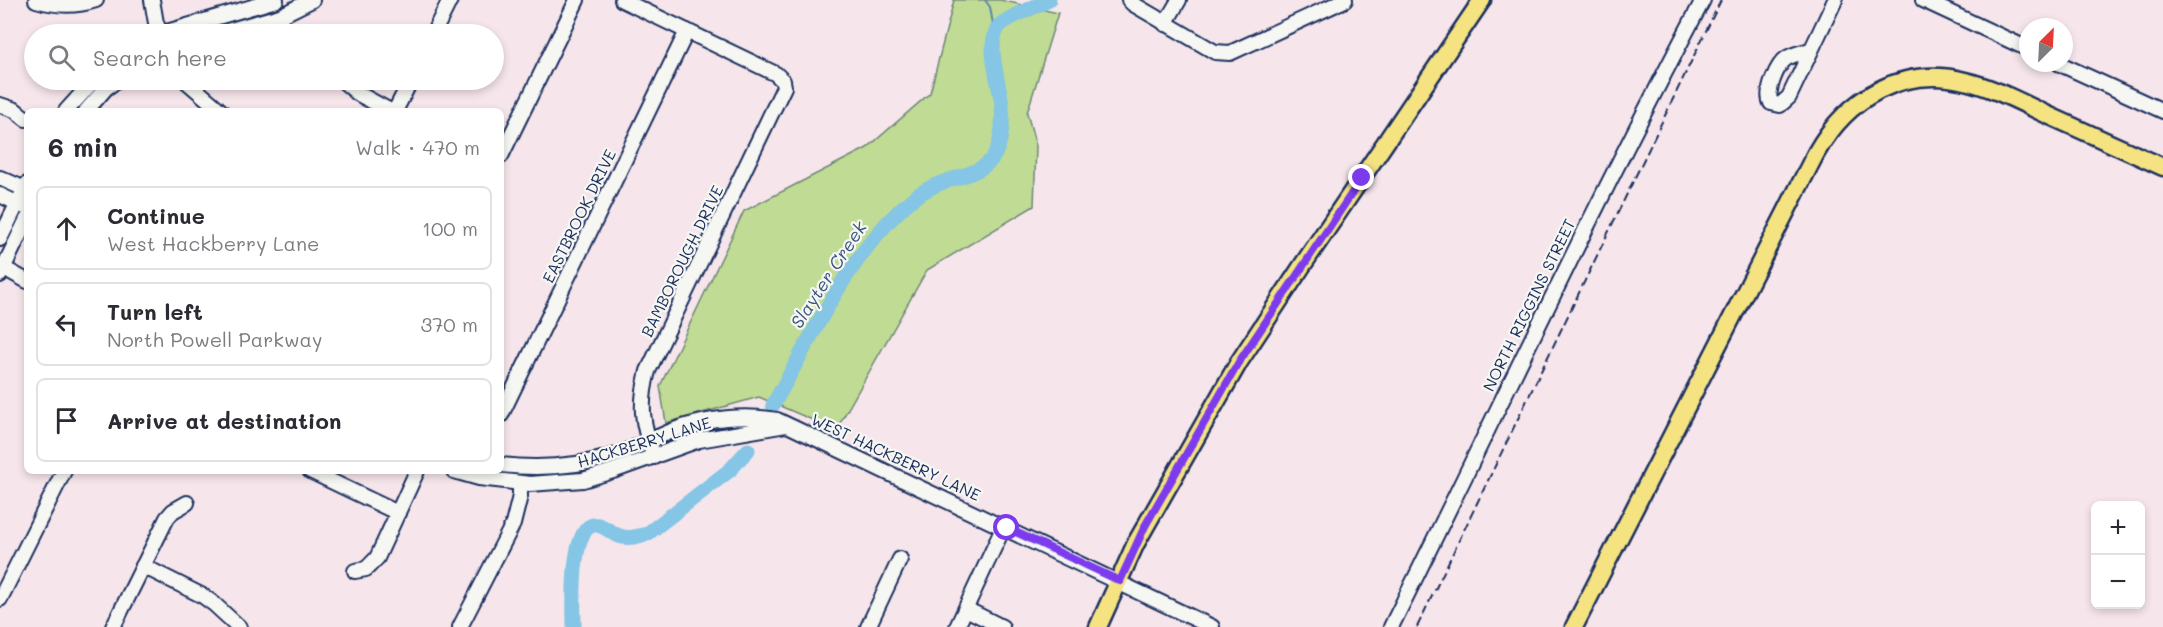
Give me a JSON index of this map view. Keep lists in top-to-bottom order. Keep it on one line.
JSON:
{"streets":{"street":["EASTBROOK DRIVE","BAMBOROUGH DRIVE","NORTH RIGGINS STREET","HACKBERRY LANE","WEST HACKBERRY LANE"]},"crossings":[["EASTBROOK DRIVE","BAMBOROUGH DRIVE"],["BAMBOROUGH DRIVE","HACKBERRY LANE"],["HACKBERRY LANE","WEST HACKBERRY LANE"]],"water":["Slayter Creek"],"north":"top right","page":{"search":"Search here","heading":["6 min","Walk · 470 m"],"list":[["Continue","West Hackberry Lane","100 m"],["Turn left","North Powell Parkway","370 m"],"Arrive at destination"],"map_buttons":["+","−"]}}
